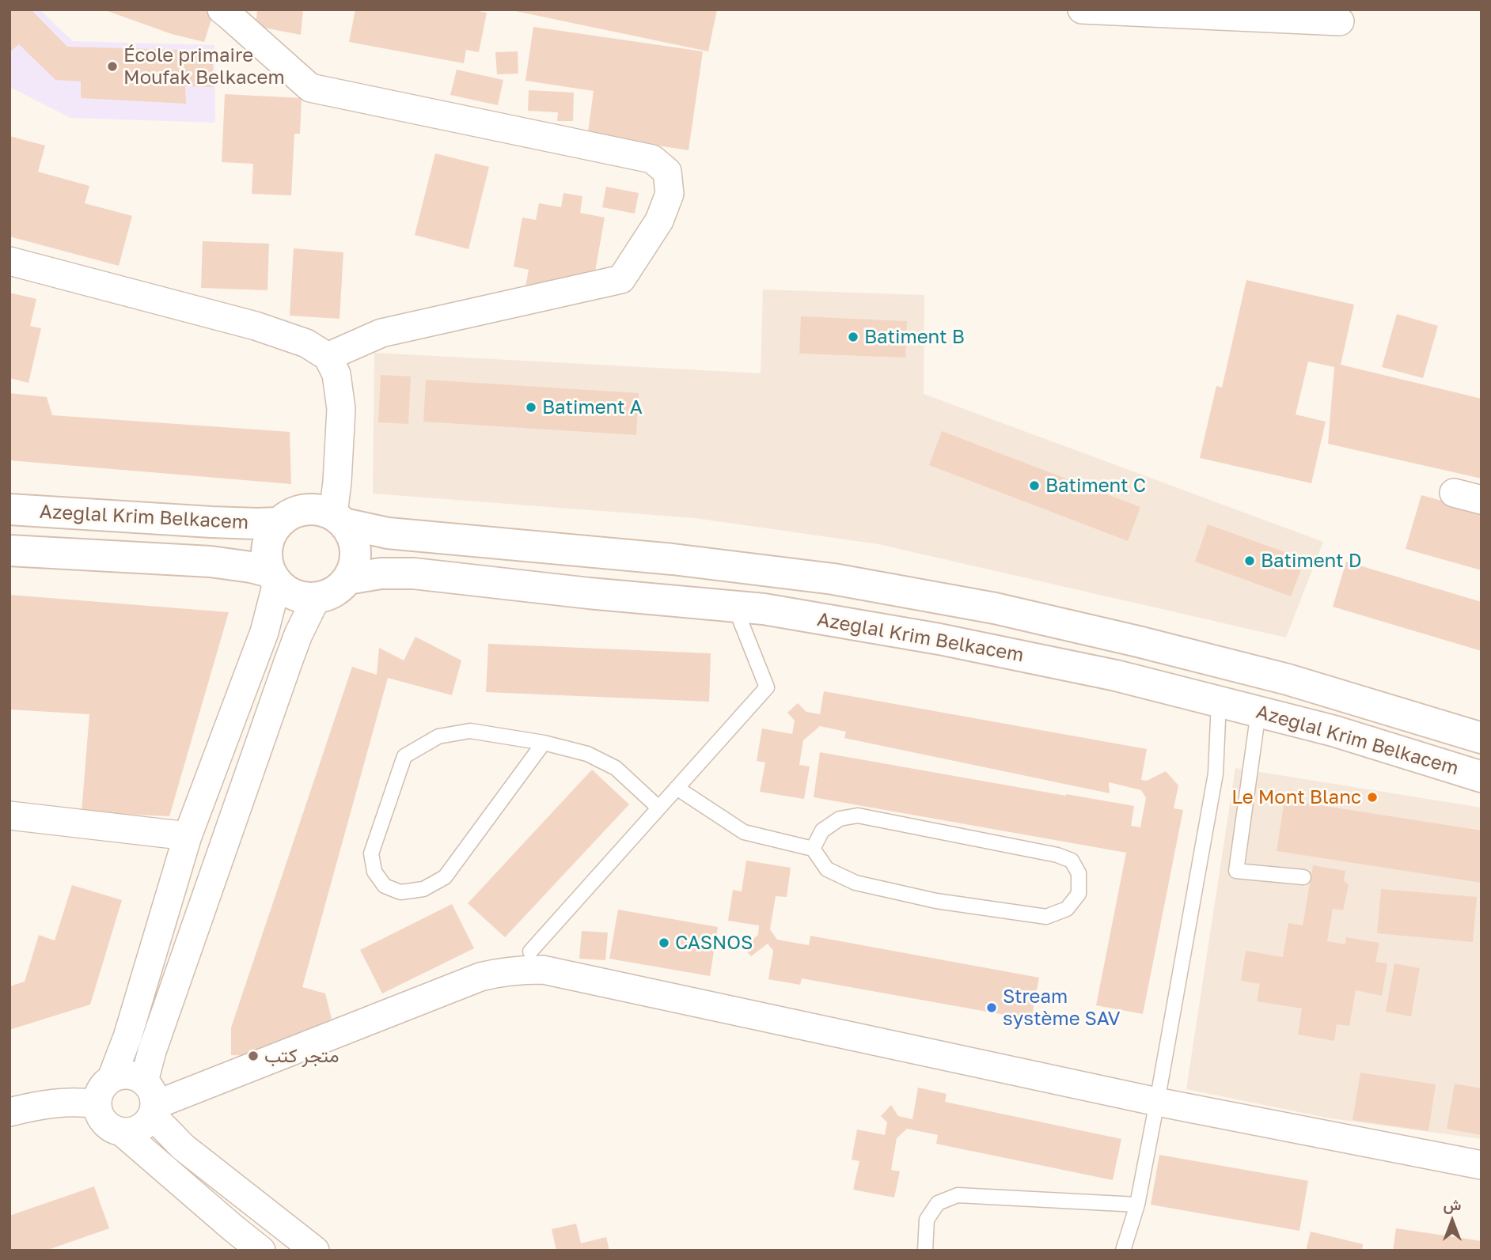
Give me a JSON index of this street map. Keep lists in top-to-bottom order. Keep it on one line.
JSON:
{"streets":{"main road":["Azeglal Krim Belkacem"]},"places":["École primaire Moufak Belkacem","Batiment B","Batiment A","Batiment C","Batiment D","Le Mont Blanc","CASNOS","Stream système SAV","متجر كتب"],"north":"top"}
